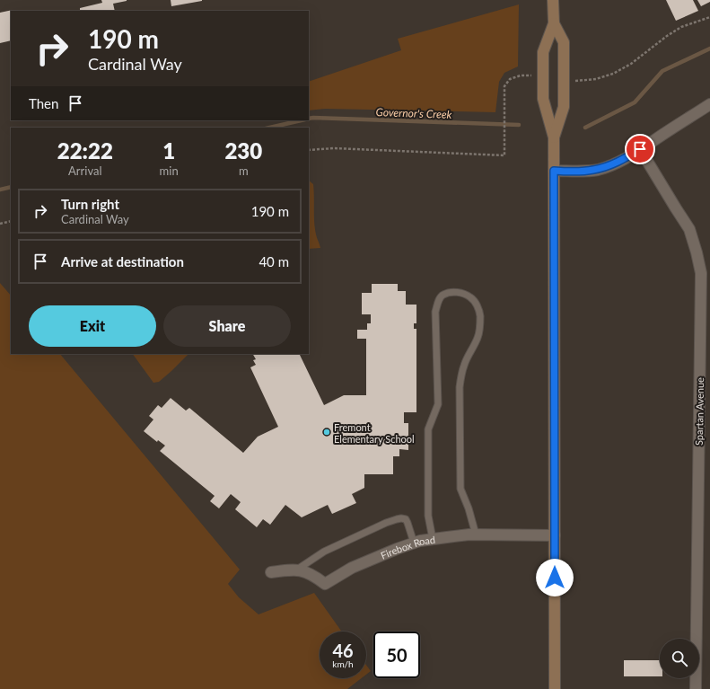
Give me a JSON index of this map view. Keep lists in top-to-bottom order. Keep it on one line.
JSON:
{"streets":{"street":["Spartan Avenue","Firebox Road"]},"water":["Governor's Creek"],"places":["Fremont Elementary School"],"page":{"turn":["190 m","Cardinal Way"],"then":"Then","eta":["22:22","Arrival","1","min","230","m"],"list":[{"name":"Turn right","note":"Cardinal Way","value":"190 m"},{"name":"Arrive at destination","value":"40 m"}],"buttons":["Exit","Share"],"speed":"46 km/h","limit":"50"}}
